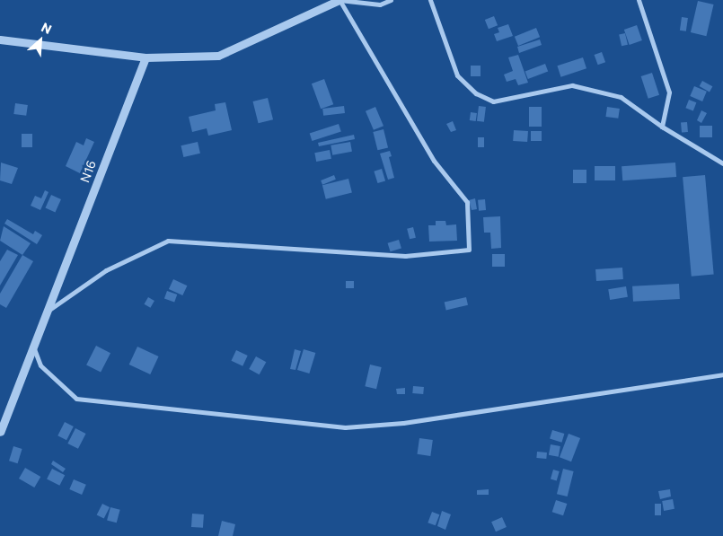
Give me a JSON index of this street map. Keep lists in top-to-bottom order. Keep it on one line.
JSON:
{"streets":{"street":["N16"]},"north":"top right"}
